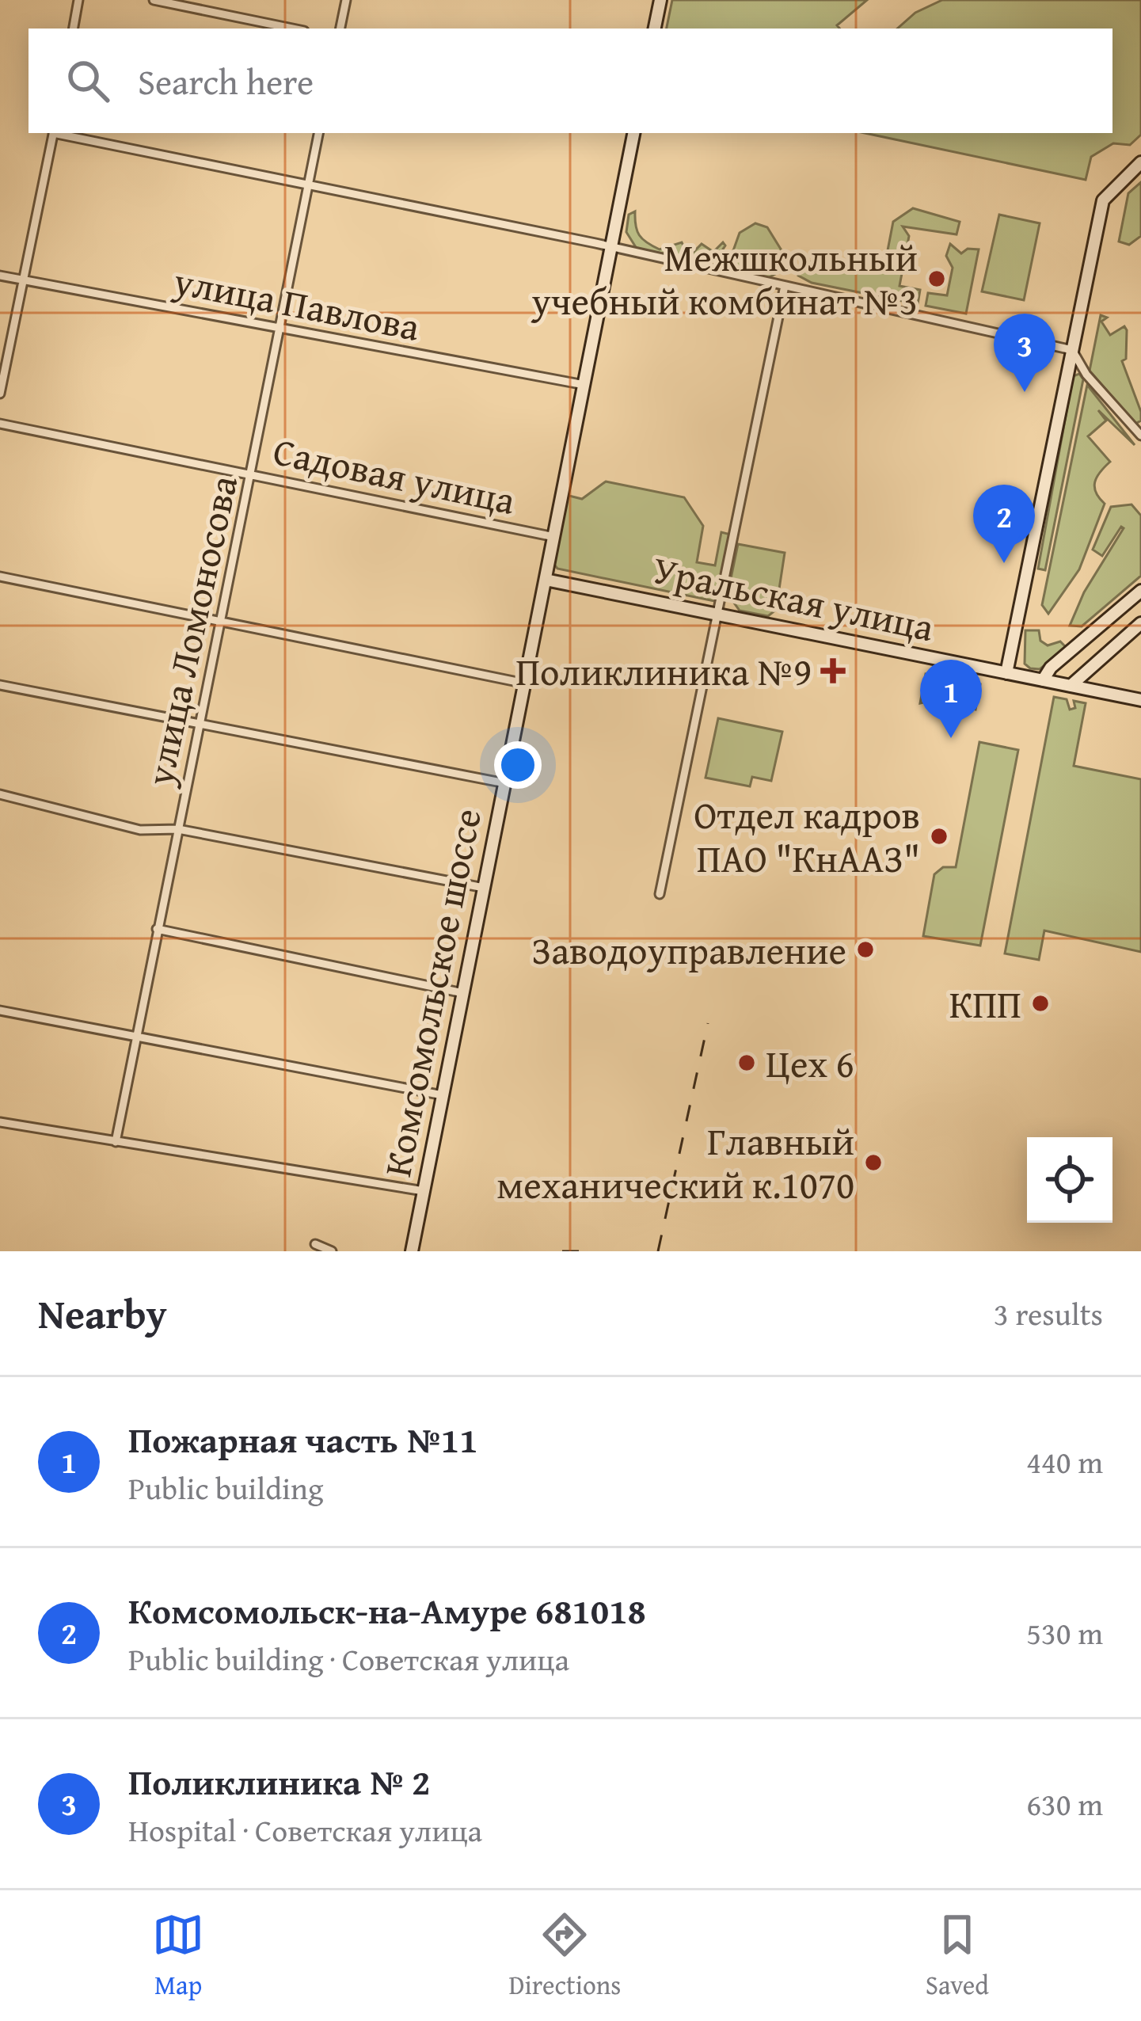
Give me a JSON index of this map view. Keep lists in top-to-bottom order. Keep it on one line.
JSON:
{"streets":{"street":["улица Павлова","Садовая улица","Уральская улица","улица Ломоносова","Комсомольское шоссе"]},"crossings":[["улица Павлова","улица Ломоносова"],["улица Павлова","Комсомольское шоссе"],["Садовая улица","улица Ломоносова"],["Садовая улица","Комсомольское шоссе"],["Уральская улица","Комсомольское шоссе"]],"places":{"other":["Межшкольный учебный комбинат №3","Отдел кадров ПАО \"КнААЗ\"","Заводоуправление","КПП","Цех 6","Главный механический к.1070"],"health":["Поликлиника №9"]},"page":{"search":"Search here","pins":["3","2","1"],"heading":["Nearby","3 results"],"list":[{"mark":"1","name":"Пожарная часть №11","note":"Public building","value":"440 m"},{"mark":"2","name":"Комсомольск-на-Амуре 681018","note":"Public building · Советская улица","value":"530 m"},{"mark":"3","name":"Поликлиника № 2","note":"Hospital · Советская улица","value":"630 m"}],"nav":["Map","Directions","Saved"]}}
